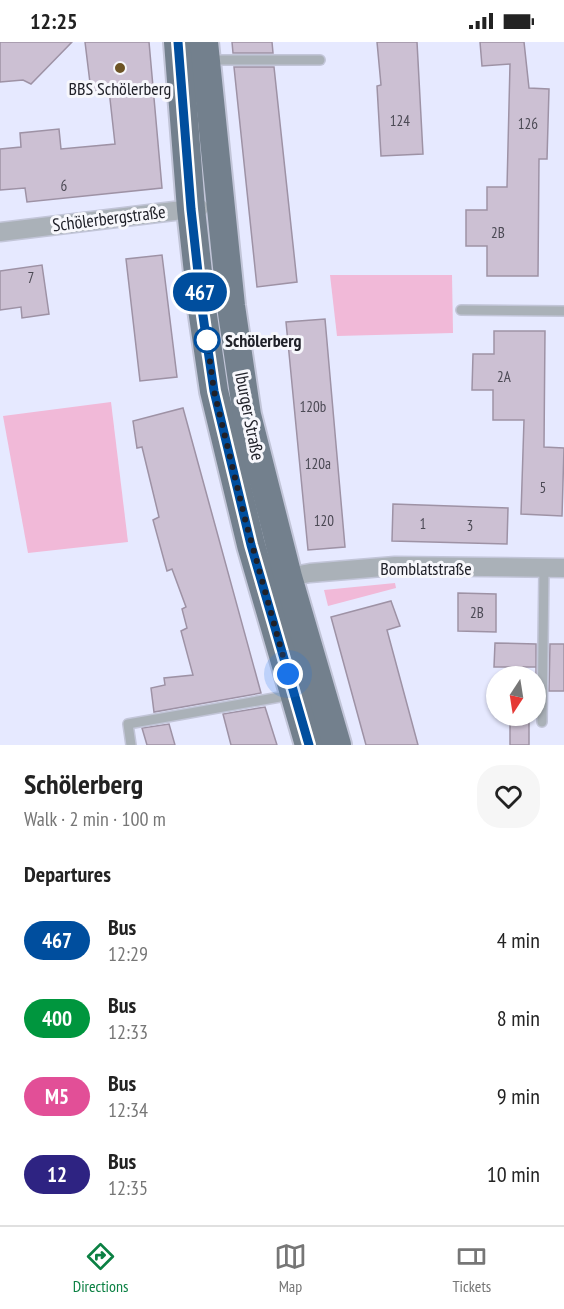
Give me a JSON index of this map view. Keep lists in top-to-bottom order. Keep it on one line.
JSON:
{"streets":{"main road":["Iburger Straße"],"street":["Schölerbergstraße","Bomblatstraße"]},"crossings":[["Schölerbergstraße","Iburger Straße"],["Iburger Straße","Bomblatstraße"]],"places":["BBS Schölerberg","Schölerberg"],"lines":["bus line 467"],"house_numbers":["124","126","6","2B","7","2A","120b","120a","5","120","1","3","2B"],"north":"bottom","page":{"status":"12:25","on_map":"467","heading":[["Schölerberg","Walk · 2 min · 100 m"],"Departures"],"list":[{"mark":"467","name":"Bus","note":"12:29","value":"4 min"},{"mark":"400","name":"Bus","note":"12:33","value":"8 min"},{"mark":"M5","name":"Bus","note":"12:34","value":"9 min"},{"mark":"12","name":"Bus","note":"12:35","value":"10 min"}],"tabs":["Directions","Map","Tickets"]}}
